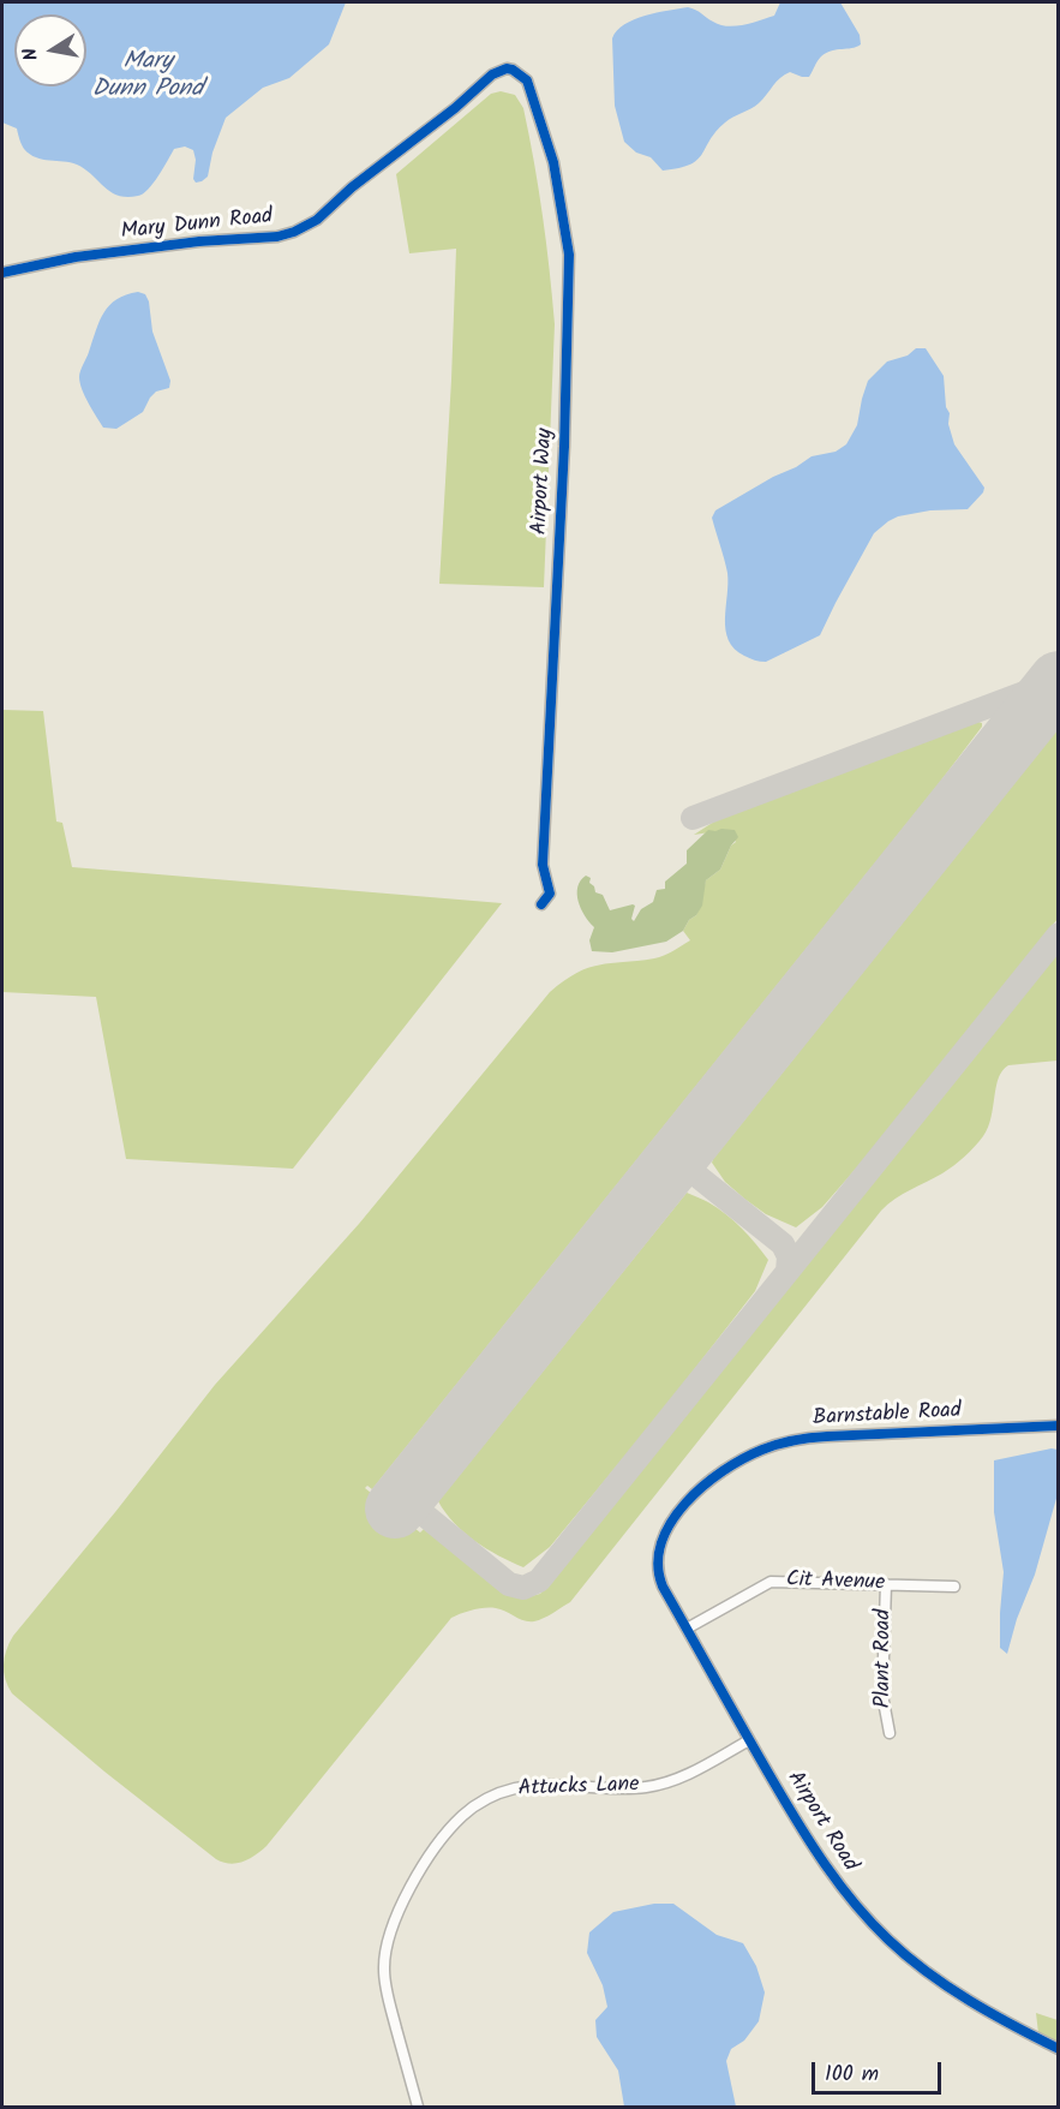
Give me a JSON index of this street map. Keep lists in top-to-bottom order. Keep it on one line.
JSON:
{"streets":{"street":["Mary Dunn Road","Airport Way","Barnstable Road","Cit Avenue","Plant Road","Attucks Lane","Airport Road"]},"crossings":[["Mary Dunn Road","Airport Way"],["Barnstable Road","Airport Road"],["Cit Avenue","Plant Road"],["Cit Avenue","Airport Road"],["Attucks Lane","Airport Road"]],"water":["Mary Dunn Pond"],"scale_bar":"100 m","north":"left"}
